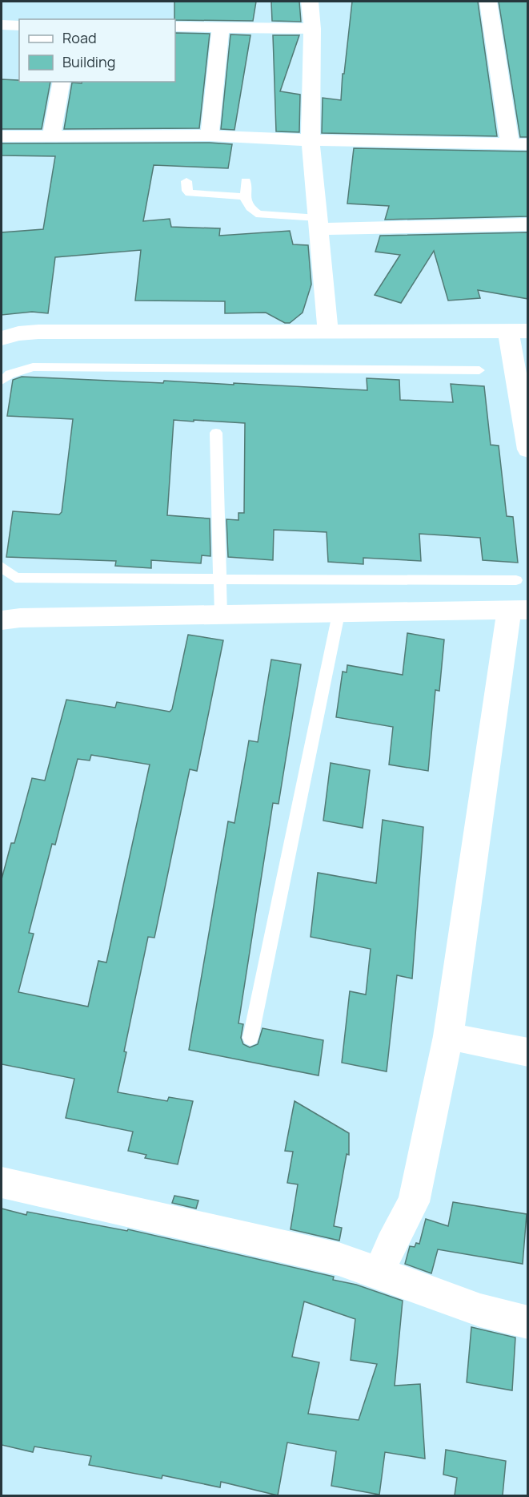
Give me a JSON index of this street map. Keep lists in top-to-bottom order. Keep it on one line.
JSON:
{"legend":["Road","Building"]}
